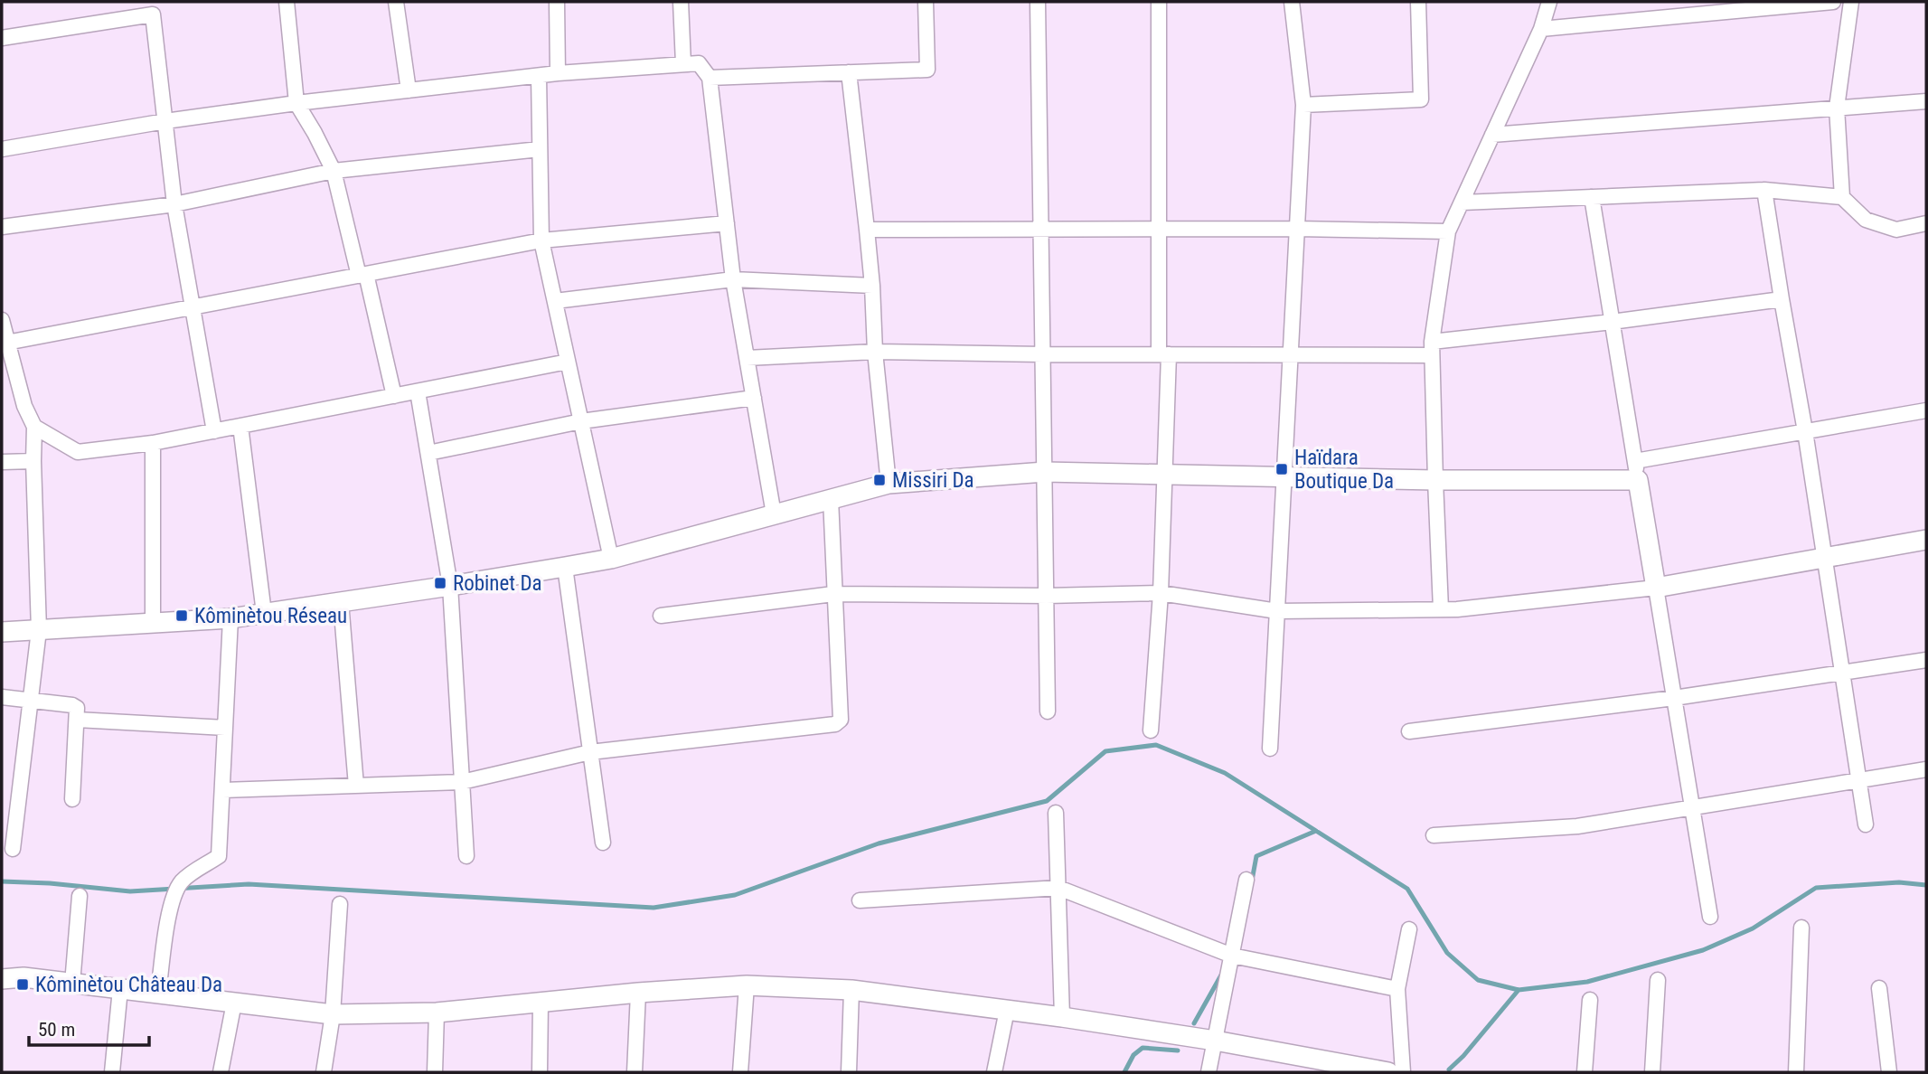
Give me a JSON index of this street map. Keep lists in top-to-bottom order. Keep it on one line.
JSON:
{"places":{"transit":["Haïdara Boutique Da","Missiri Da","Robinet Da","Kôminètou Réseau","Kôminètou Château Da"]},"scale_bar":"50 m"}
